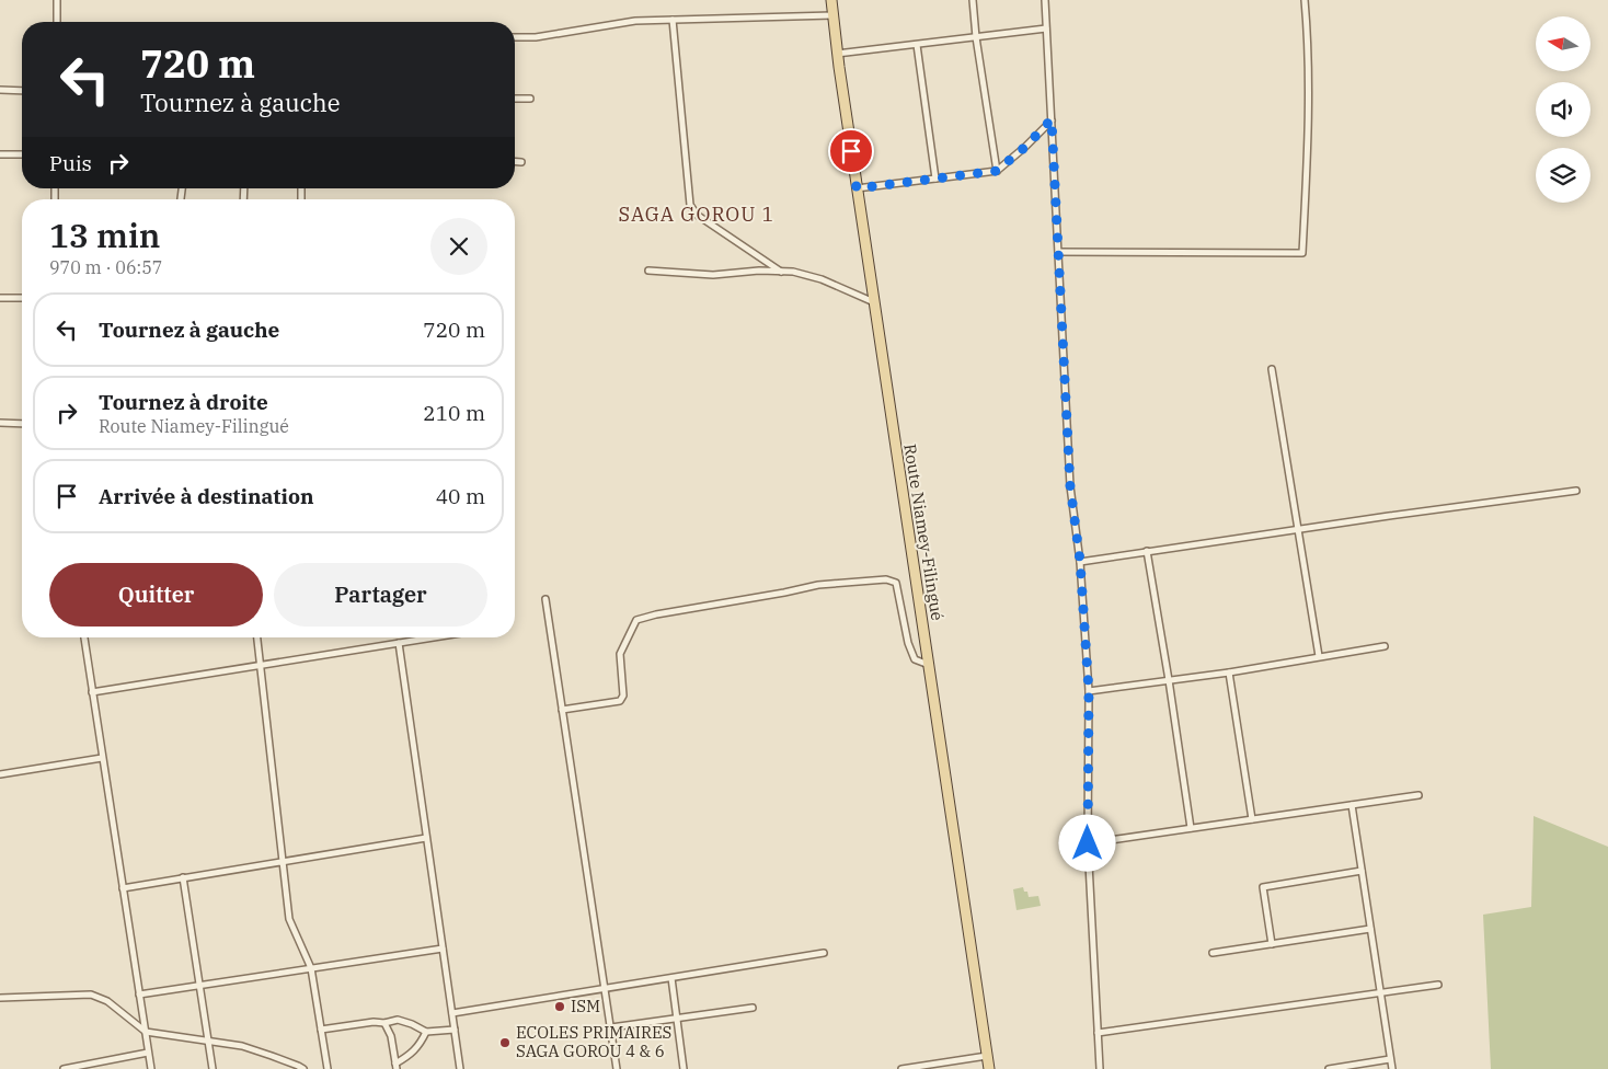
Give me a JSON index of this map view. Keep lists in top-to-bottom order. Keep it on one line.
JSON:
{"streets":{"main road":["Route Niamey-Filingué"]},"districts":["SAGA GOROU 1"],"places":["ISM","ECOLES PRIMAIRES SAGA GOROU 4 & 6"],"north":"left","page":{"turn":["720 m","Tournez à gauche"],"then":"Puis","heading":["13 min","970 m · 06:57"],"list":[{"name":"Tournez à gauche","value":"720 m"},{"name":"Tournez à droite","note":"Route Niamey-Filingué","value":"210 m"},{"name":"Arrivée à destination","value":"40 m"}],"buttons":["Quitter","Partager"]}}
